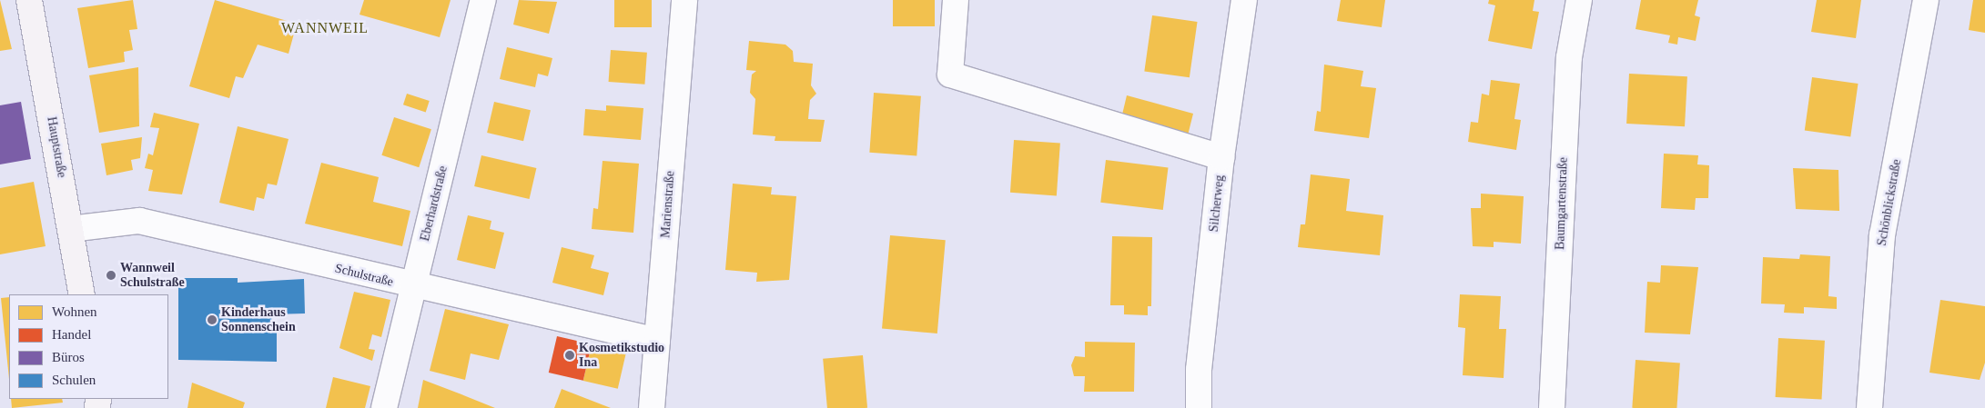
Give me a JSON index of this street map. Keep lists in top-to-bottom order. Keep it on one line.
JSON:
{"streets":{"main road":["Hauptstraße"],"street":["Schönblickstraße","Eberhardstraße","Silcherweg","Baumgartenstraße","Marienstraße","Schulstraße"]},"crossings":[["Hauptstraße","Schulstraße"],["Eberhardstraße","Schulstraße"],["Marienstraße","Schulstraße"]],"districts":["WANNWEIL"],"places":["Wannweil Schulstraße","Kinderhaus Sonnenschein","Kosmetikstudio Ina"],"legend":["Wohnen","Handel","Büros","Schulen"]}
